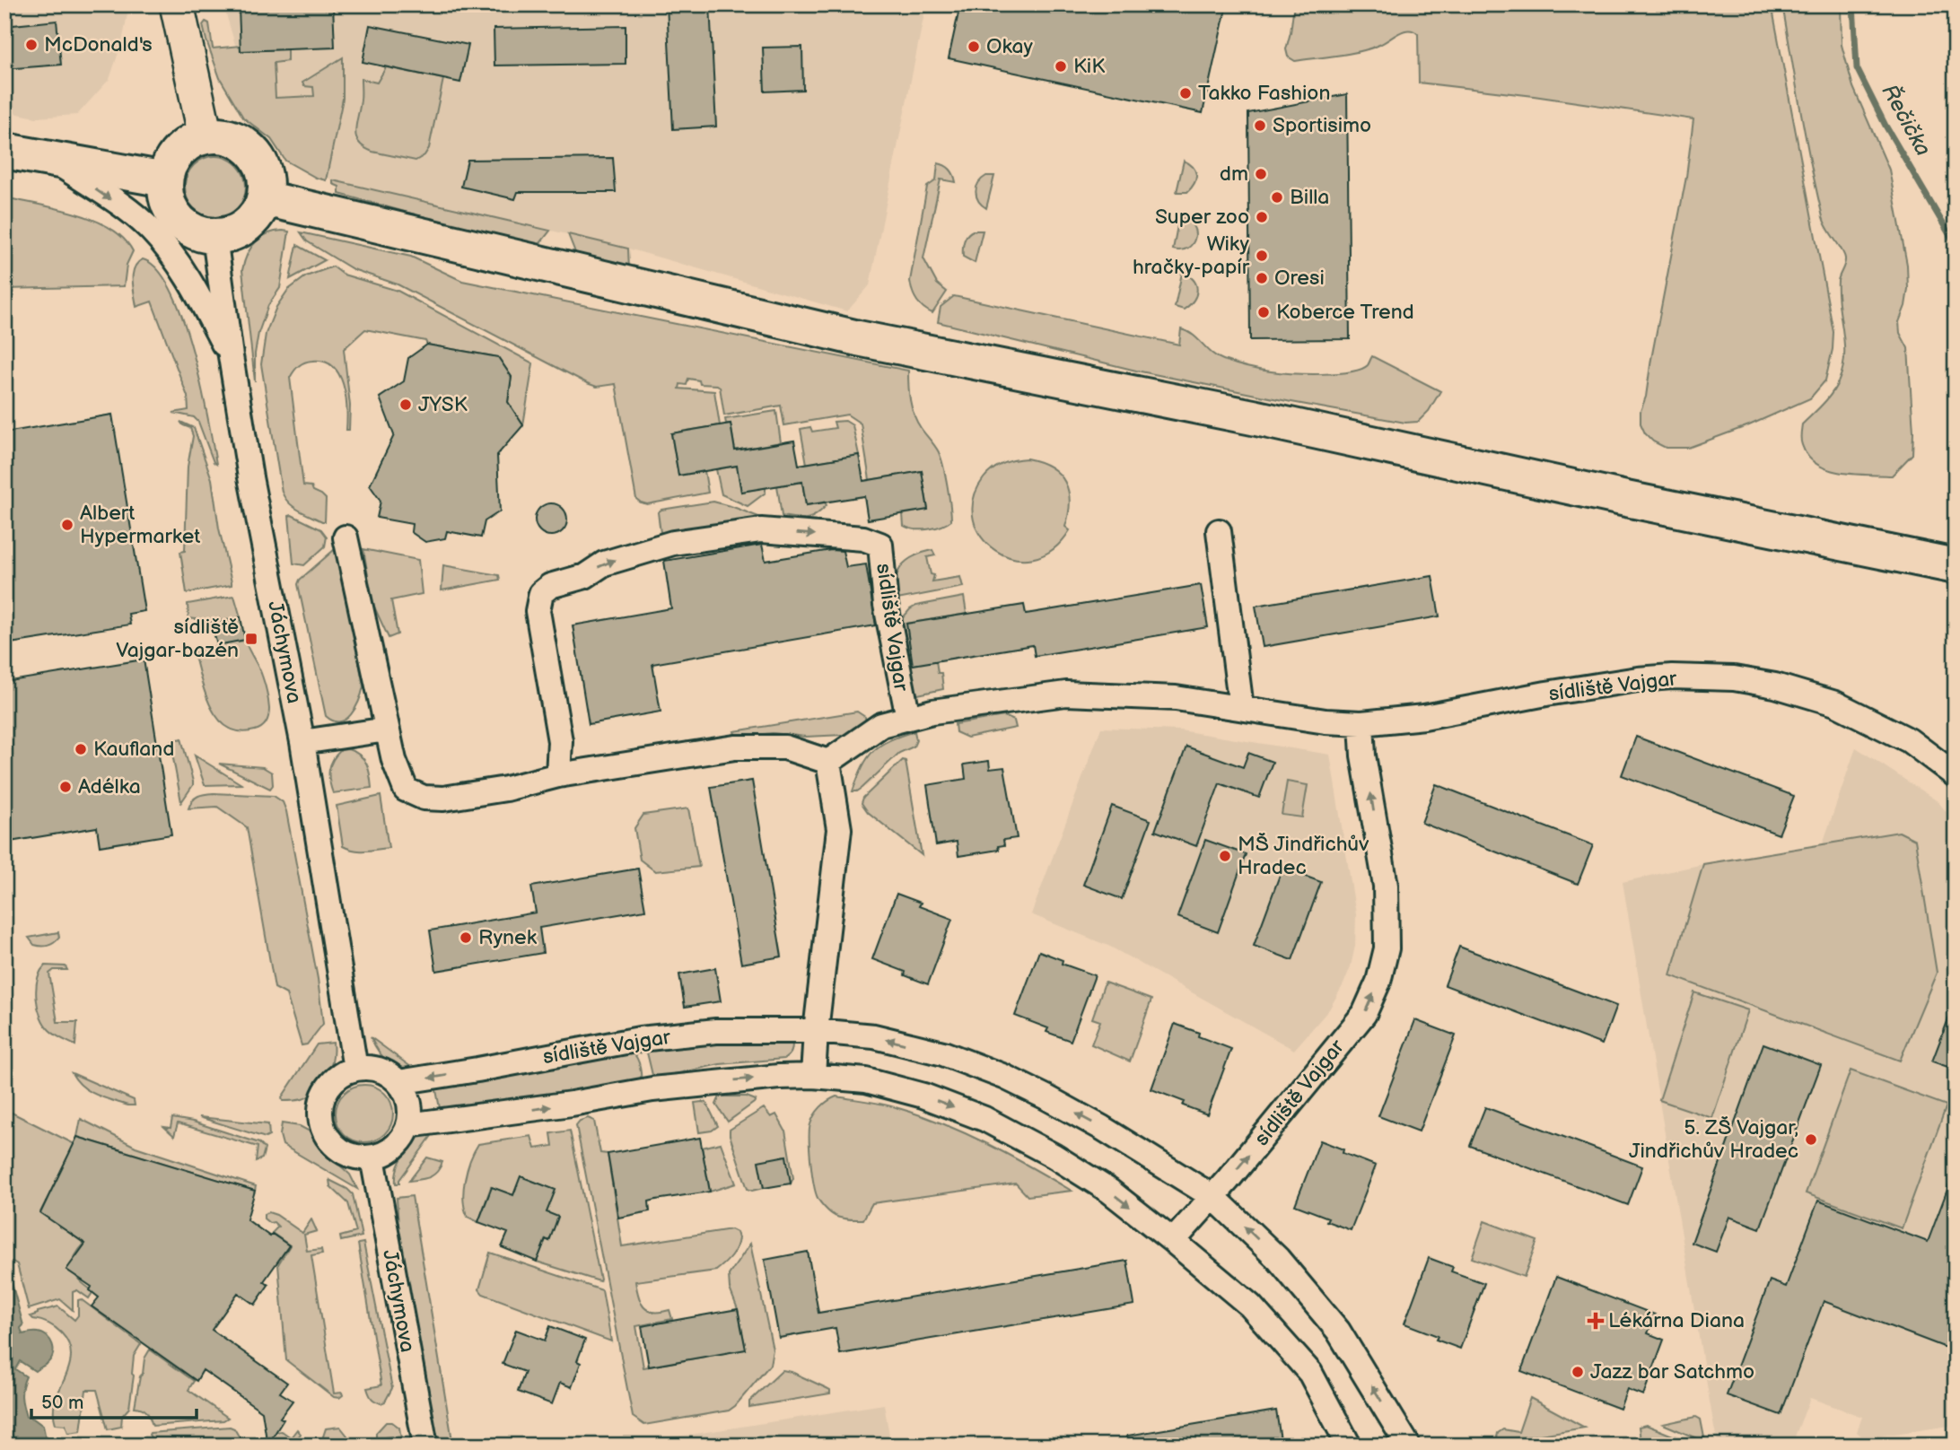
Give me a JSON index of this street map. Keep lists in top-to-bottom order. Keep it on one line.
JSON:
{"streets":{"street":["sídliště Vajgar","Jáchymova"]},"crossings":[["sídliště Vajgar","Jáchymova"]],"water":["Řečička"],"places":{"other":["McDonald's","Okay","KiK","Takko Fashion","Sportisimo","dm","Billa","Super zoo","Wiky hračky-papír","Oresi","Koberce Trend","JYSK","Albert Hypermarket","Kaufland","Adélka","MŠ Jindřichův Hradec","Rynek","5. ZŠ Vajgar, Jindřichův Hradec","Jazz bar Satchmo"],"transit":["sídliště Vajgar-bazén"],"health":["Lékárna Diana"]},"scale_bar":"50 m"}
